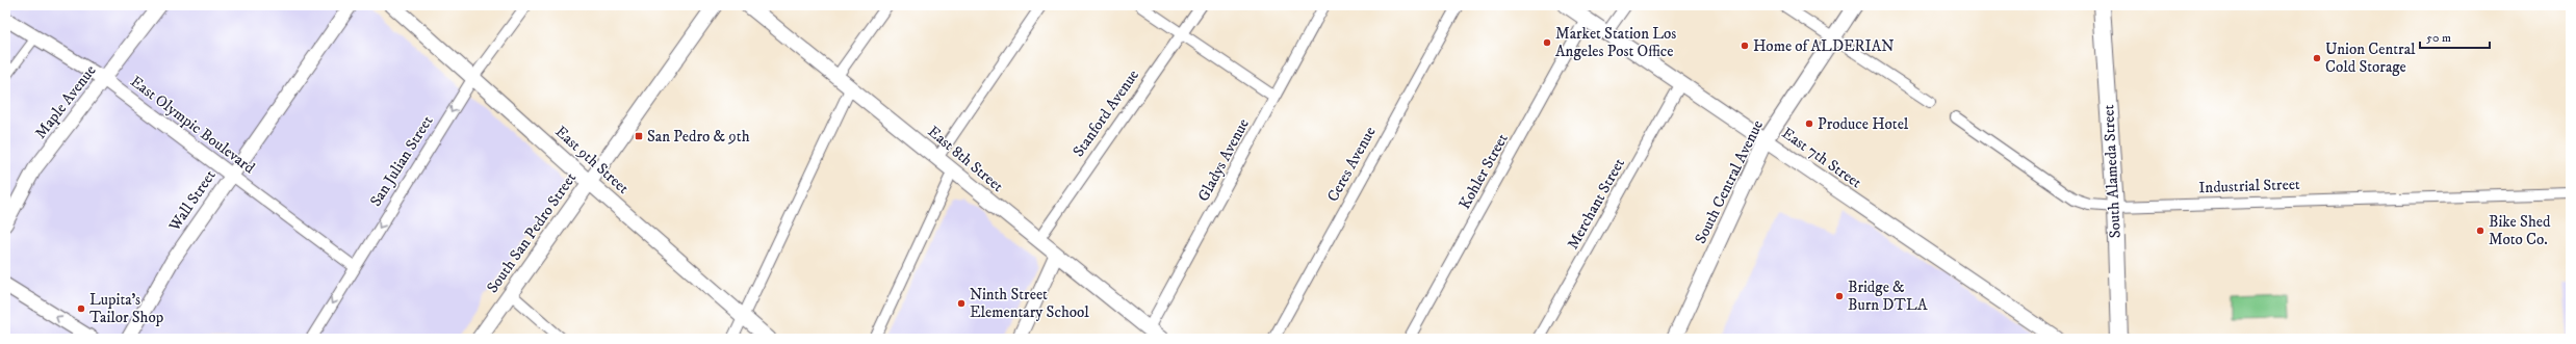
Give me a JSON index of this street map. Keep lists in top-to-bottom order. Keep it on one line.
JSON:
{"streets":{"main road":["East 7th Street","East 8th Street","East 9th Street","South Alameda Street","South Central Avenue","South San Pedro Street"],"street":["Maple Avenue","Stanford Avenue","East Olympic Boulevard","Gladys Avenue","San Julian Street","Ceres Avenue","Kohler Street","Industrial Street","Wall Street","Merchant Street"]},"crossings":[["Maple Avenue","East Olympic Boulevard"],["Stanford Avenue","East 8th Street"],["East Olympic Boulevard","San Julian Street"],["East Olympic Boulevard","Wall Street"],["East 7th Street","Kohler Street"],["East 7th Street","South Central Avenue"],["East 7th Street","Merchant Street"],["East 8th Street","Gladys Avenue"],["East 9th Street","San Julian Street"],["East 9th Street","South San Pedro Street"],["South Alameda Street","Industrial Street"]],"one_way":["San Julian Street"],"places":{"other":["Market Station Los Angeles Post Office","Home of ALDERIAN","Union Central Cold Storage","Produce Hotel","Bike Shed Moto Co.","Bridge & Burn DTLA","Ninth Street Elementary School","Lupita's Tailor Shop"],"transit":["San Pedro & 9th"]},"scale_bar":"50 m"}
